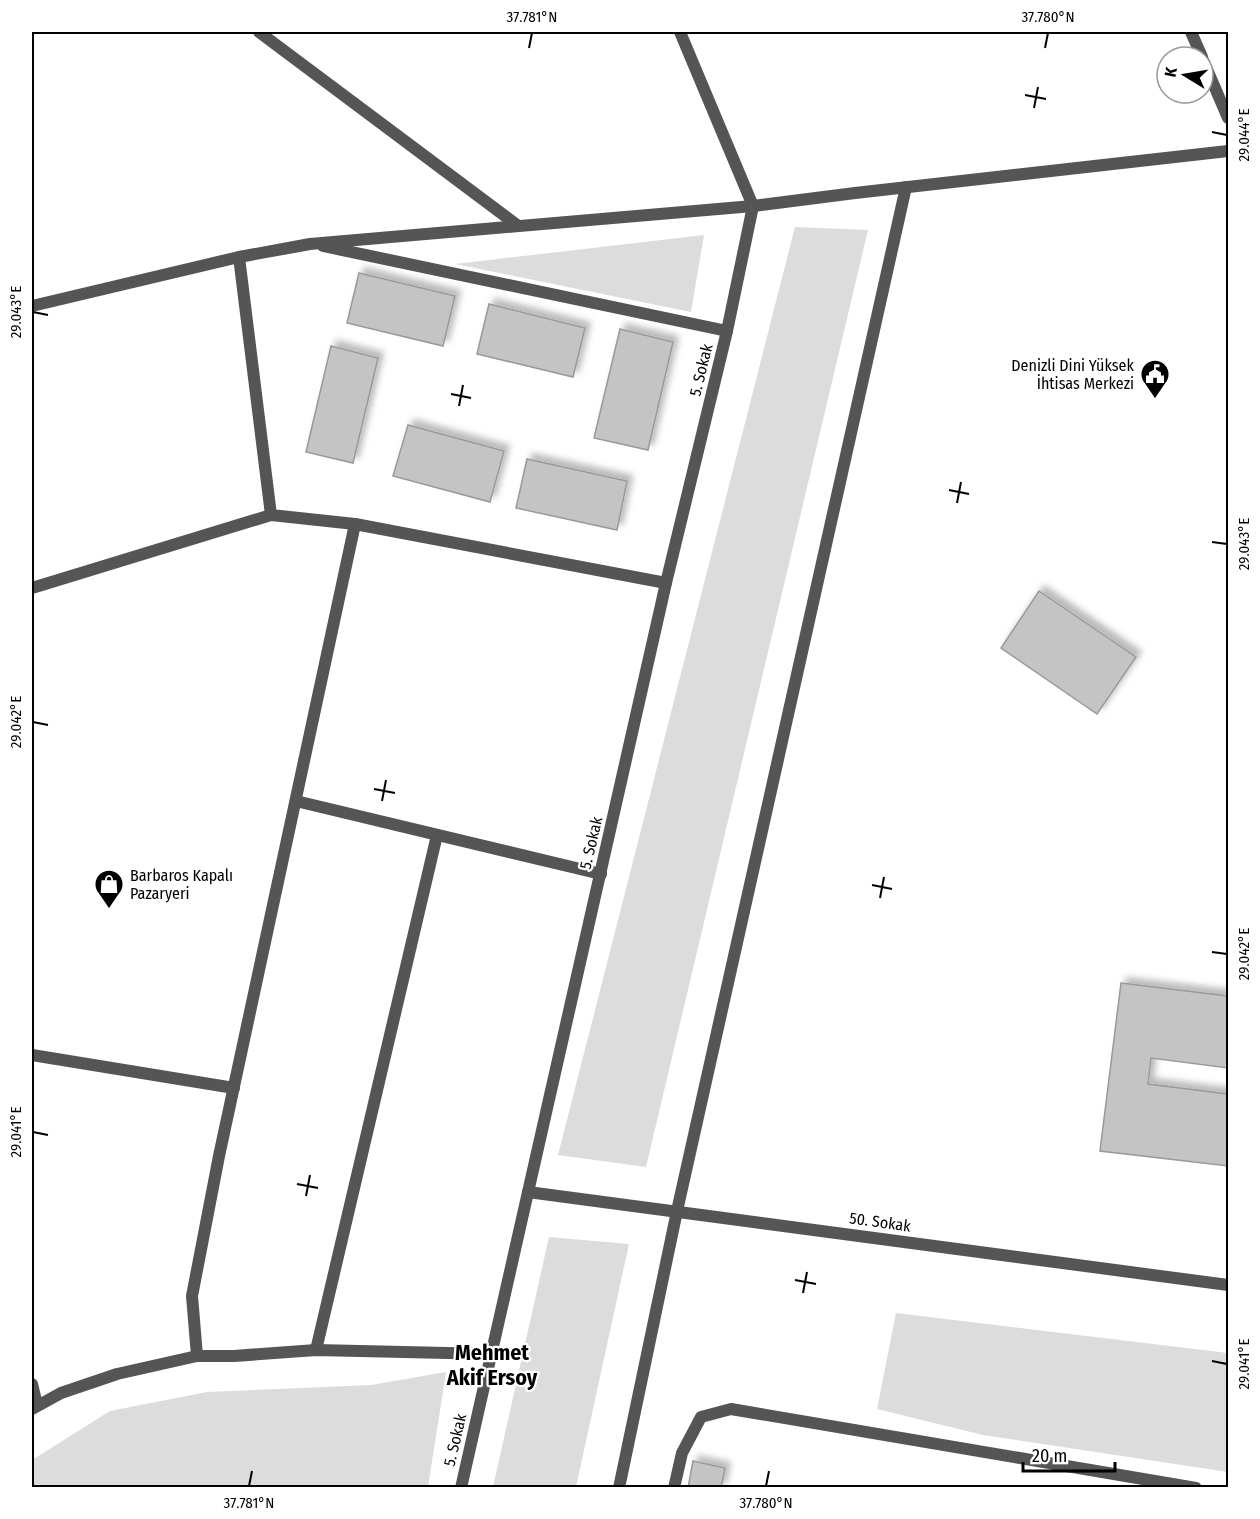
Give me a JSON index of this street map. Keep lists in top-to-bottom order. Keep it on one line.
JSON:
{"streets":{"street":["5. Sokak","50. Sokak"]},"crossings":[["5. Sokak","50. Sokak"]],"districts":["Mehmet Akif Ersoy"],"places":{"public building":["Denizli Dini Yüksek İhtisas Merkezi"],"shop":["Barbaros Kapalı Pazaryeri"]},"scale_bar":"20 m","north":"left","coordinates":["37.781°N","37.780°N","29.044°E","29.043°E","29.042°E","29.041°E"]}
